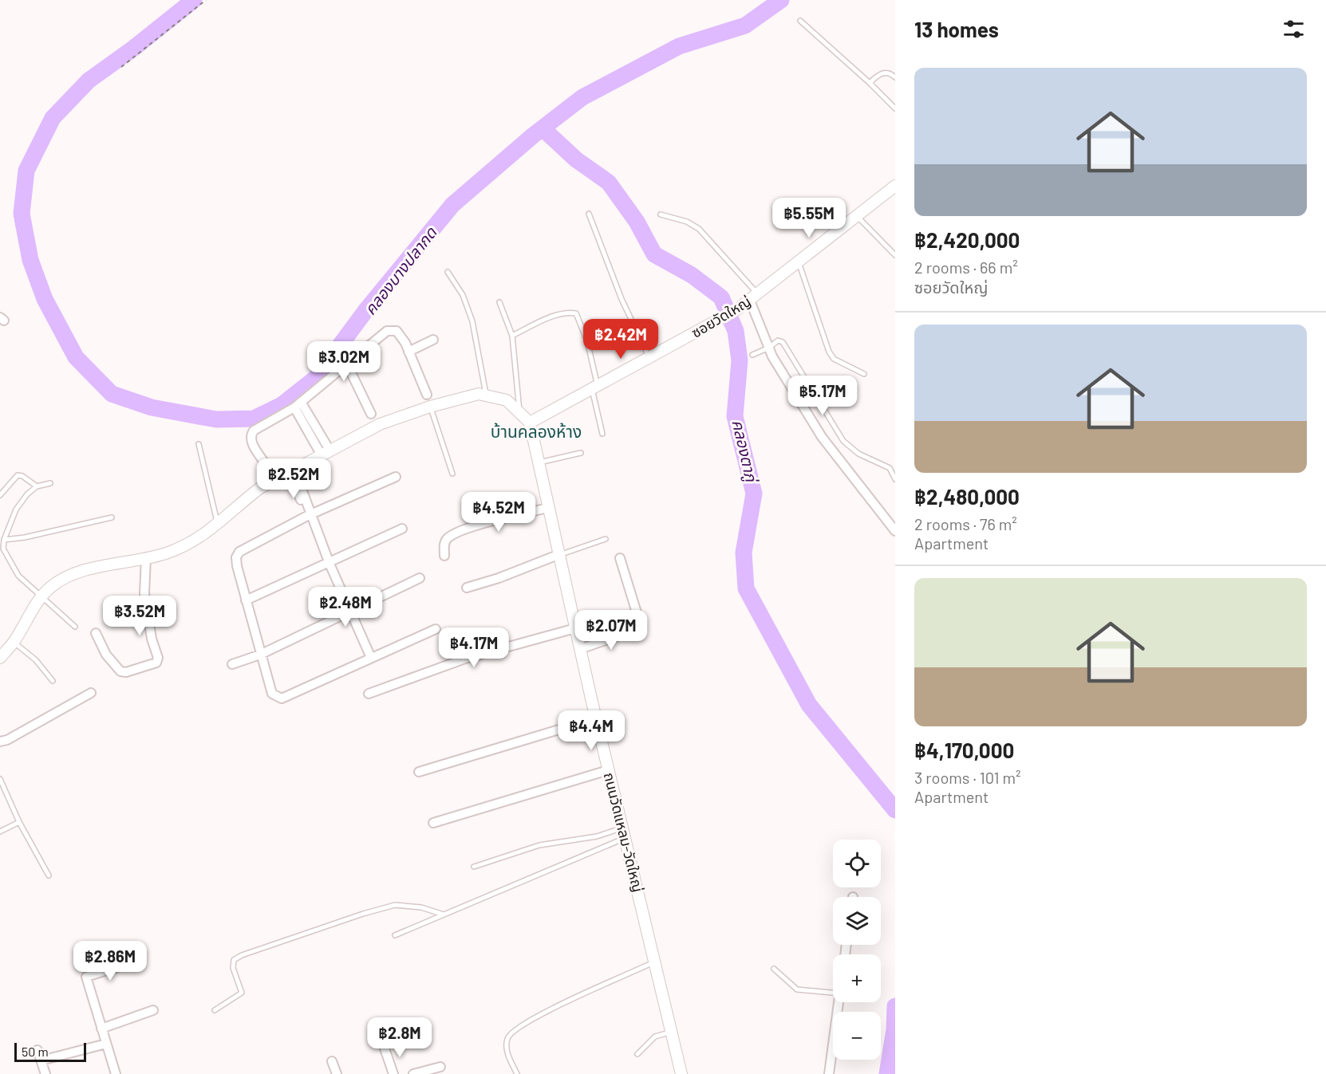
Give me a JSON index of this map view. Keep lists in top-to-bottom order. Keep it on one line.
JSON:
{"streets":{"street":["ซอยวัดใหญ่","ถนนวัดแหลม-วัดใหญ่"]},"crossings":[["ซอยวัดใหญ่","ถนนวัดแหลม-วัดใหญ่"]],"districts":["บ้านคลองห้าง"],"water":["คลองบางปลากด","คลองตาภู่"],"scale_bar":"50 m","page":{"heading":"13 homes","list":[{"name":"฿2,420,000","note":"2 rooms · 66 m² · ซอยวัดใหญ่"},{"name":"฿2,480,000","note":"2 rooms · 76 m² · Apartment"},{"name":"฿4,170,000","note":"3 rooms · 101 m² · Apartment"}],"price":["฿5.55M","฿2.42M","฿3.02M","฿5.17M","฿2.52M","฿4.52M","฿2.48M","฿3.52M","฿2.07M","฿4.17M","฿4.4M","฿2.86M","฿2.8M"],"map_buttons":["+","−"],"scale":"50 m"}}
